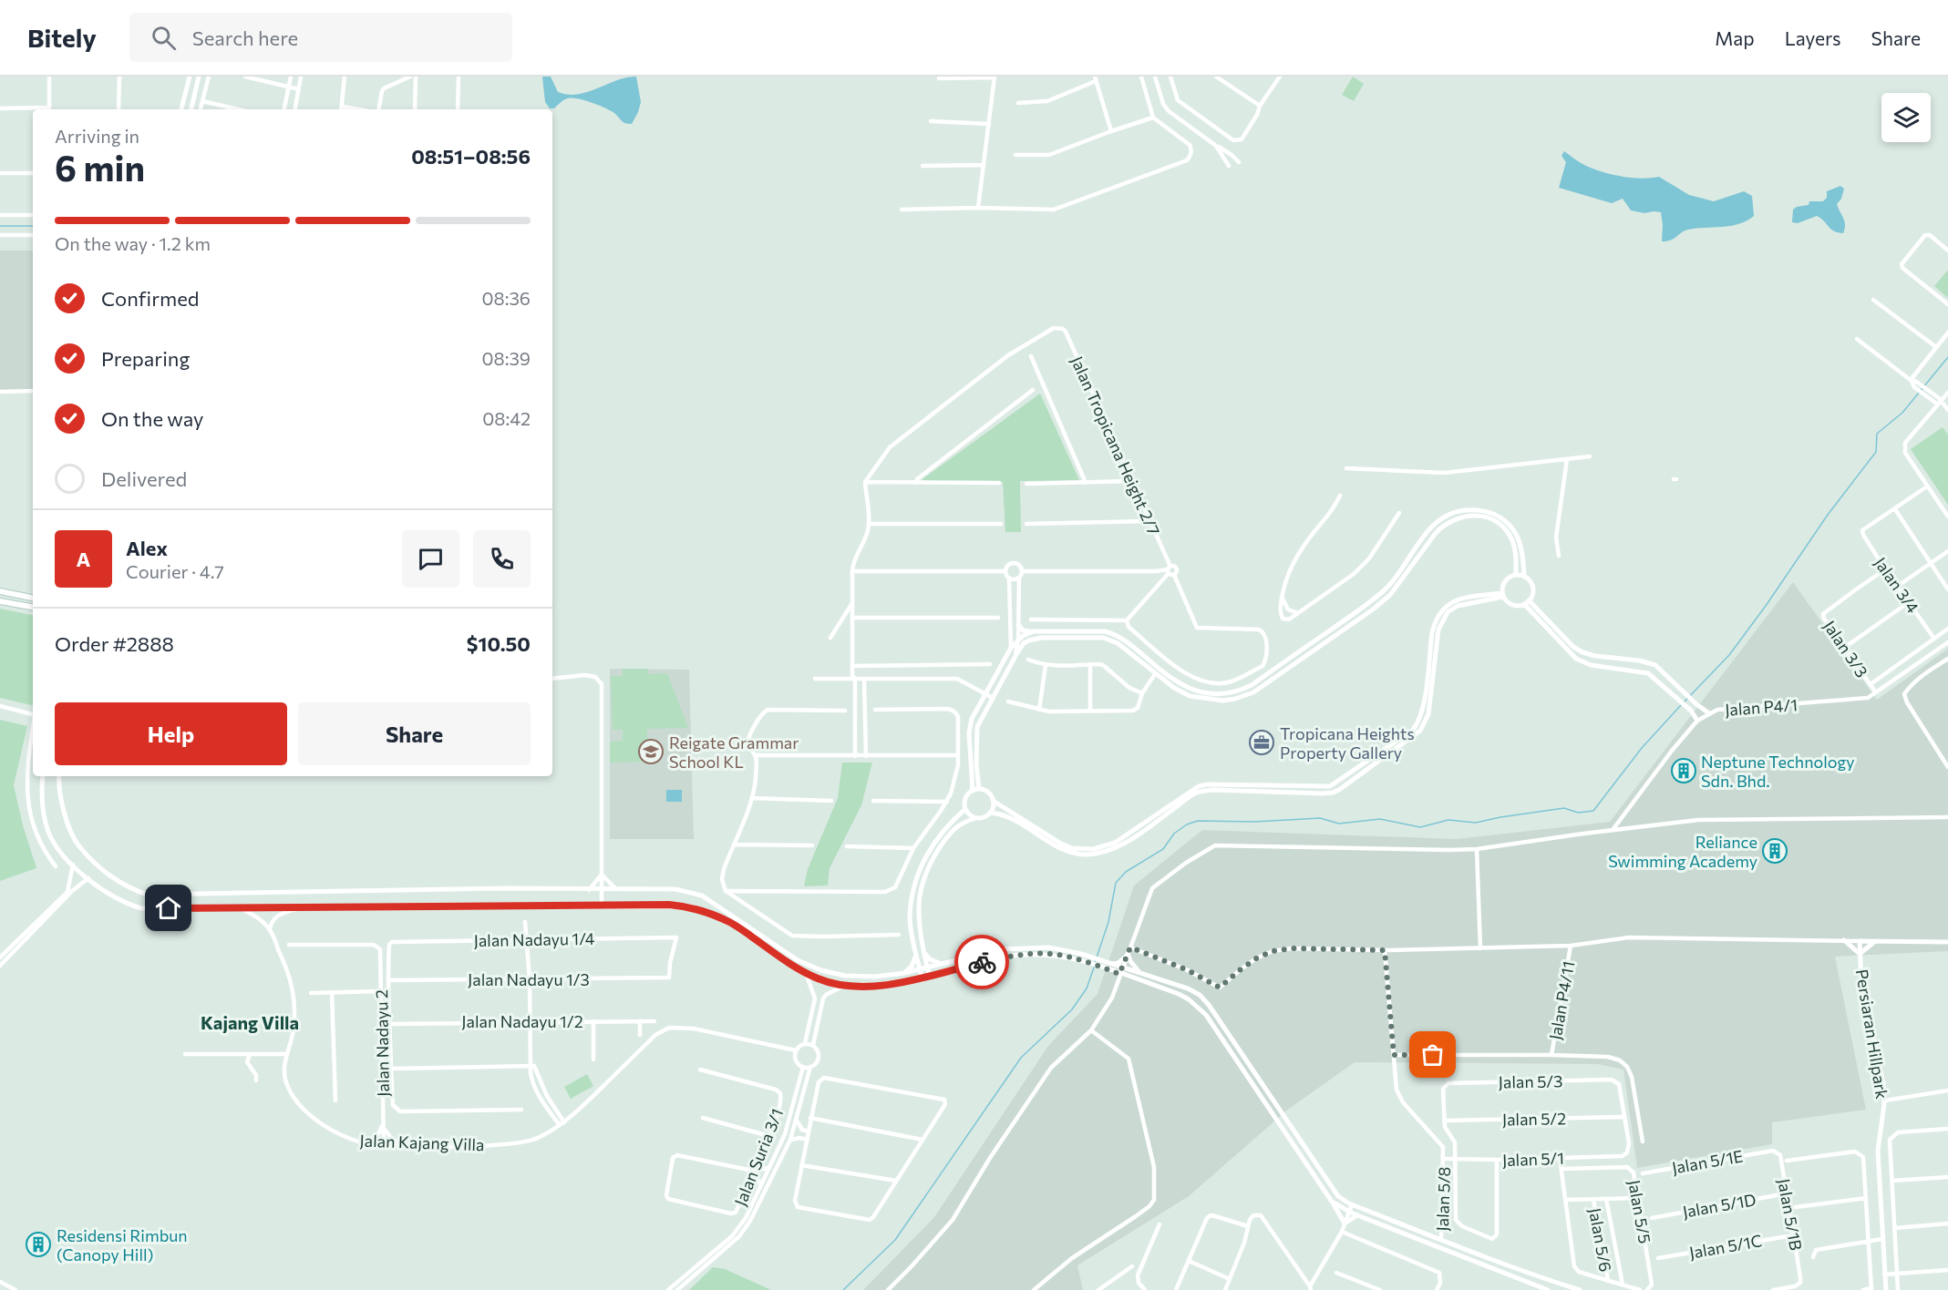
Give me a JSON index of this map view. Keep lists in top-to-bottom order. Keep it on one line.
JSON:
{"streets":{"street":["Jalan Tropicana Height 2/7","Jalan 3/4","Jalan 3/3","Jalan P4/1","Jalan Nadayu 1/4","Jalan Nadayu 1/3","Jalan P4/11","Jalan Nadayu 1/2","Persiaran Hillpark","Jalan Nadayu 2","Jalan 5/3","Jalan 5/2","Jalan Kajang Villa","Jalan Suria 3/1","Jalan 5/1","Jalan 5/1E","Jalan 5/8","Jalan 5/1D","Jalan 5/5","Jalan 5/1B","Jalan 5/6","Jalan 5/1C"]},"crossings":[["Jalan 3/4","Jalan 3/3"],["Jalan 3/3","Jalan P4/1"],["Jalan Nadayu 1/4","Jalan Nadayu 1/3"],["Jalan Nadayu 2","Jalan Kajang Villa"],["Jalan 5/3","Jalan 5/2"],["Jalan 5/3","Jalan 5/1"],["Jalan 5/1","Jalan 5/8"],["Jalan 5/1E","Jalan 5/1B"],["Jalan 5/1D","Jalan 5/1B"],["Jalan 5/1B","Jalan 5/1C"]],"districts":["Kajang Villa"],"places":{"office":["Tropicana Heights Property Gallery"],"school or university":["Reigate Grammar School KL"],"building":["Neptune Technology Sdn. Bhd.","Reliance Swimming Academy","Residensi Rimbun (Canopy Hill)"]},"page":{"header":"Bitely","search":"Search here","nav":["Map","Layers","Share"],"heading":["6 min","Arriving in","08:51–08:56"],"panel":["Alex","Courier · 4.7","Order #2888","$10.50"],"bar":"On the way · 1.2 km","list":[["Confirmed","08:36"],["Preparing","08:39"],["On the way","08:42"],"Delivered"],"round":"A","buttons":["Help","Share"]}}
